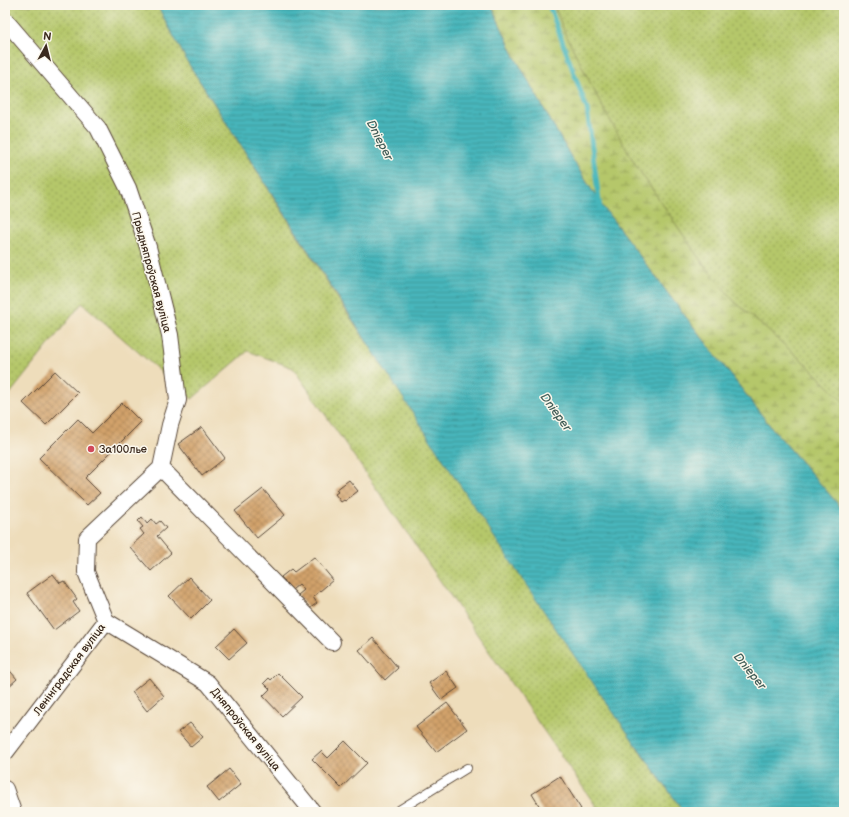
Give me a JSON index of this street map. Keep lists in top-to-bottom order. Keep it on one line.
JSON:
{"streets":{"street":["Прыдняпроўская вуліца","Ленінградская вуліца","Дняпроўская вуліца"]},"crossings":[["Прыдняпроўская вуліца","Ленінградская вуліца"],["Ленінградская вуліца","Дняпроўская вуліца"]],"water":["Dnieper"],"places":["За100лье"],"north":"top"}
